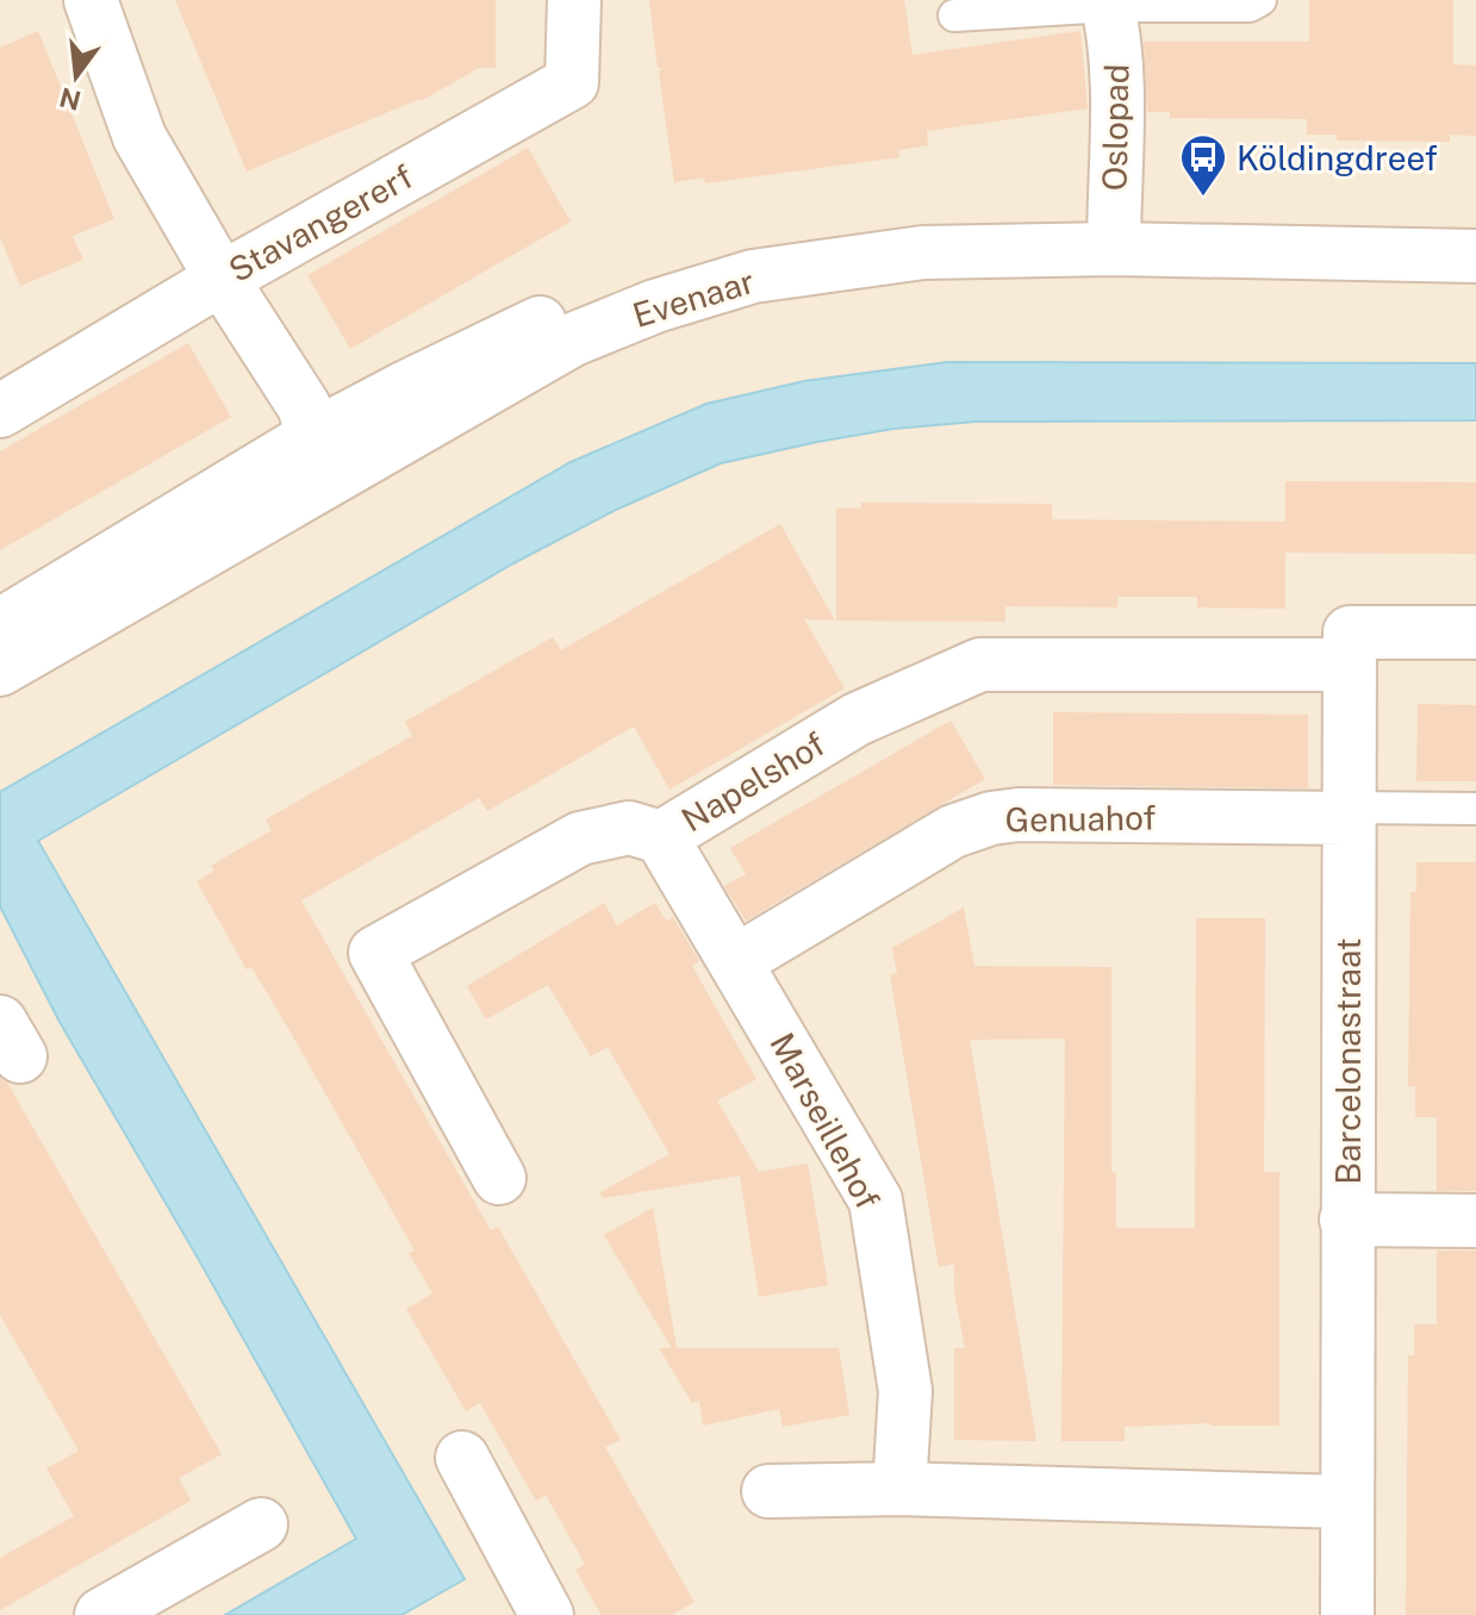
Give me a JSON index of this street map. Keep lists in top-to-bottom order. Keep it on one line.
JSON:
{"streets":{"street":["Oslopad","Stavangererf","Evenaar","Napelshof","Genuahof","Barcelonastraat","Marseillehof"]},"crossings":[["Oslopad","Evenaar"],["Napelshof","Barcelonastraat"],["Napelshof","Marseillehof"],["Genuahof","Barcelonastraat"],["Genuahof","Marseillehof"]],"places":{"bus stop":["Köldingdreef"]},"north":"bottom"}
